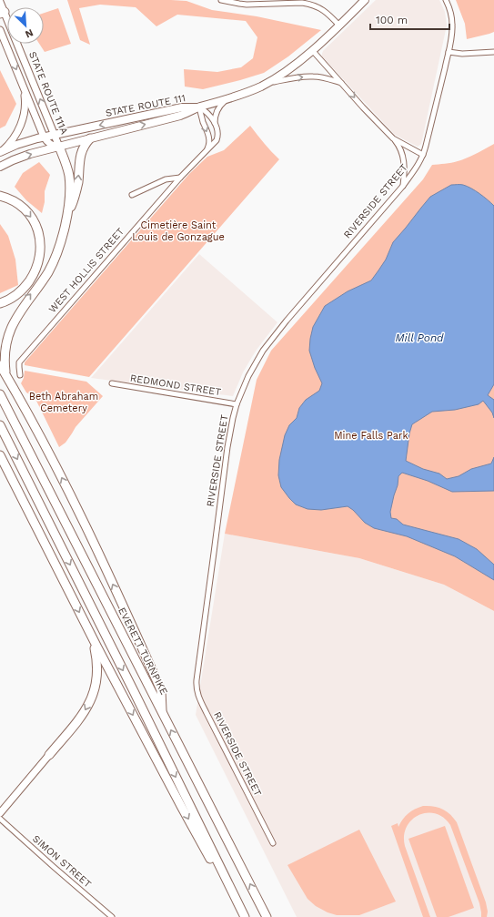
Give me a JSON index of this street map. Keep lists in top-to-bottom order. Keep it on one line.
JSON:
{"streets":{"highway":["EVERETT TURNPIKE"],"main road":["STATE ROUTE 111A","STATE ROUTE 111"],"street":["RIVERSIDE STREET","WEST HOLLIS STREET","REDMOND STREET","SIMON STREET"]},"crossings":[["STATE ROUTE 111A","STATE ROUTE 111"],["RIVERSIDE STREET","REDMOND STREET"]],"water":["Mill Pond"],"parks":["Cimetière Saint Louis de Gonzague","Beth Abraham Cemetery","Mine Falls Park"],"scale_bar":"100 m","north":"bottom right"}
